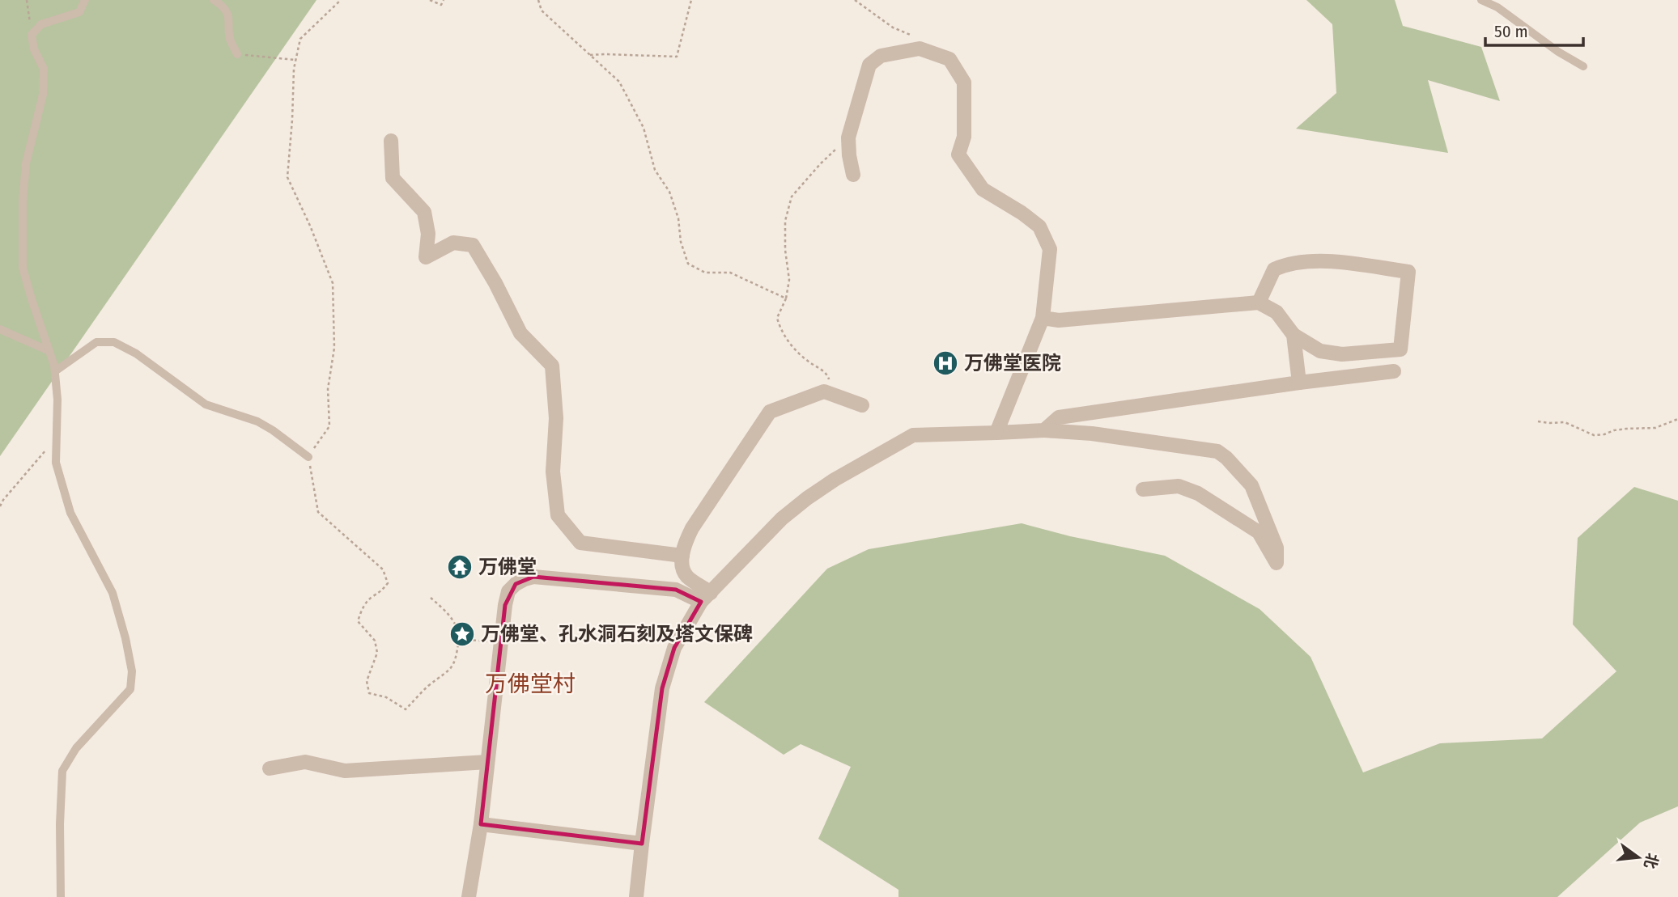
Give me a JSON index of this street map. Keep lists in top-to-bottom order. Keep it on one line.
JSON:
{"districts":["万佛堂村"],"places":{"hospital":["万佛堂医院"],"temple":["万佛堂"],"place":["万佛堂、孔水洞石刻及塔文保碑"]},"scale_bar":"50 m","north":"right"}
